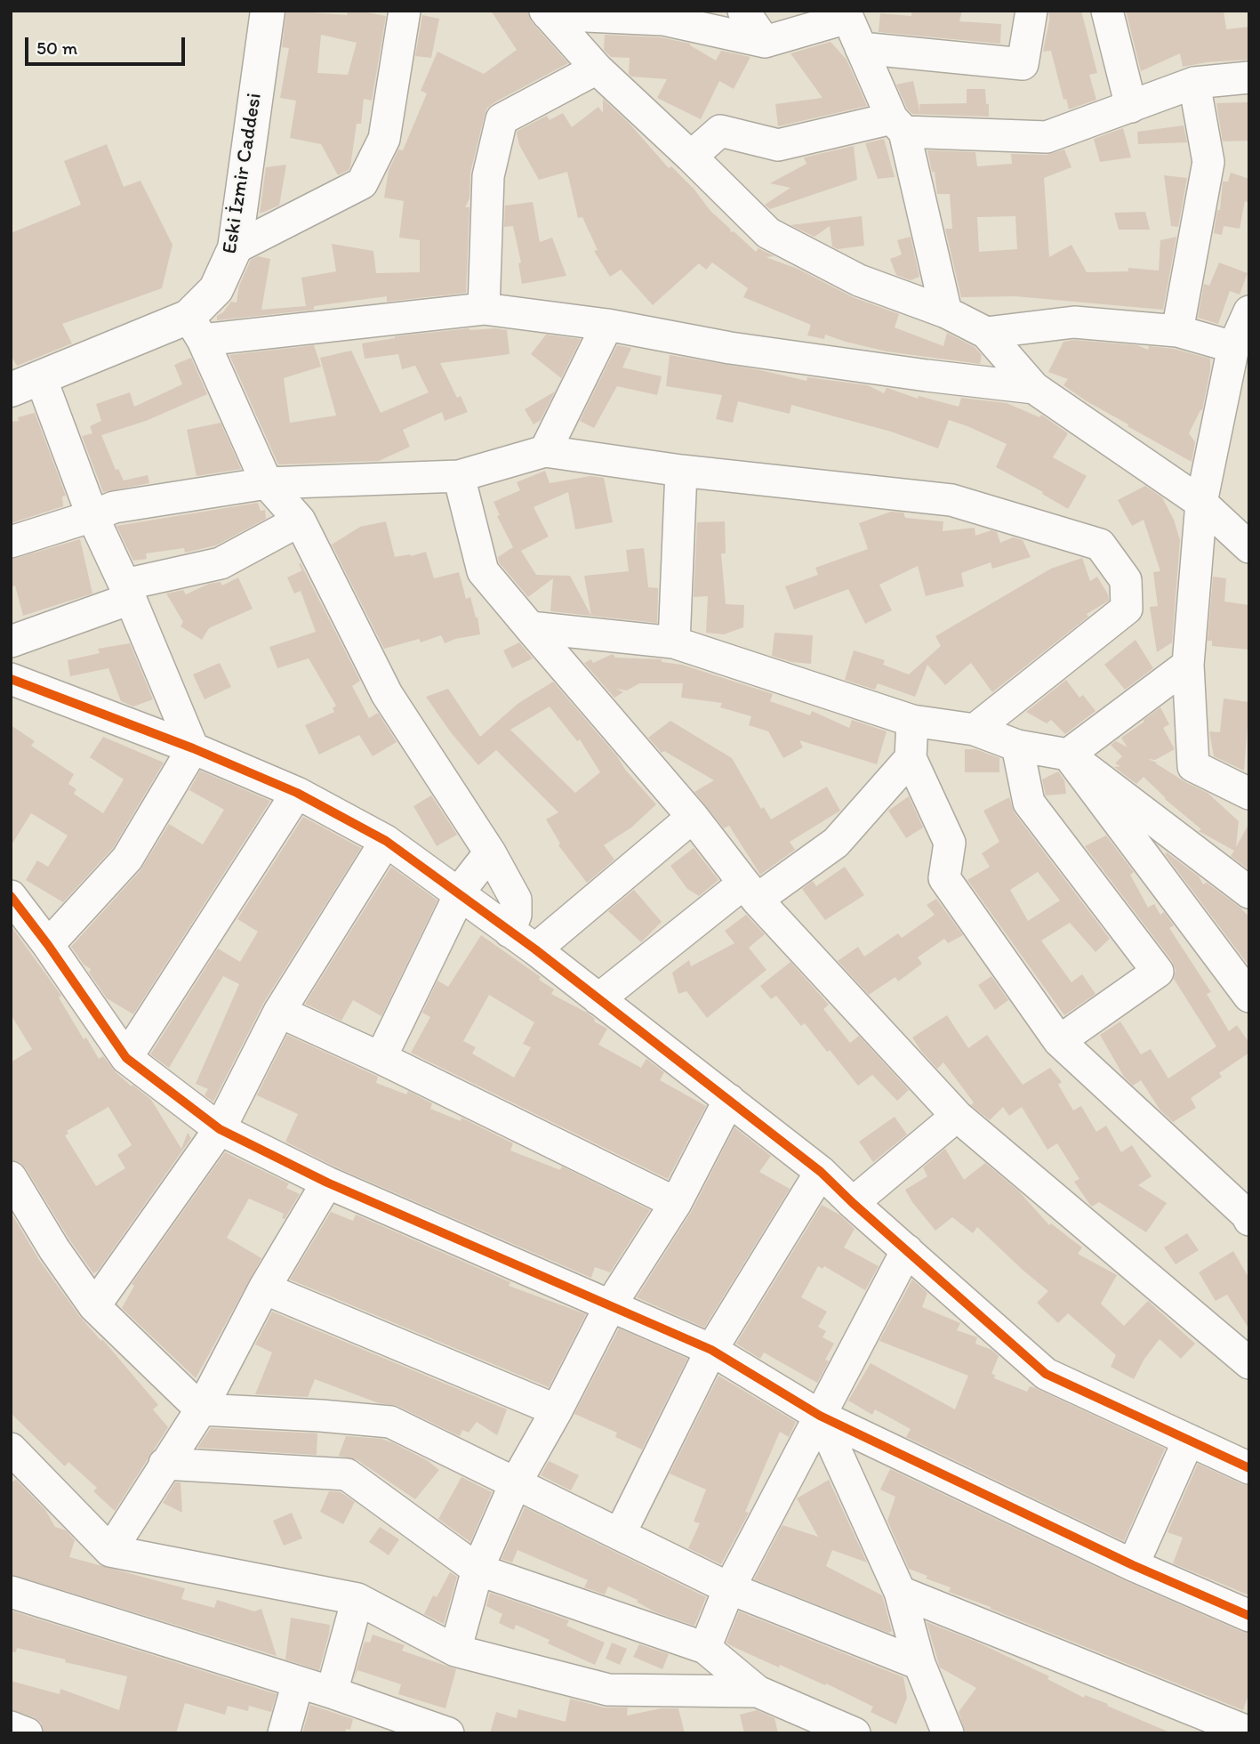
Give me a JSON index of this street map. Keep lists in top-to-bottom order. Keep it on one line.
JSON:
{"streets":{"main road":["Eski İzmir Caddesi"]},"scale_bar":"50 m"}
